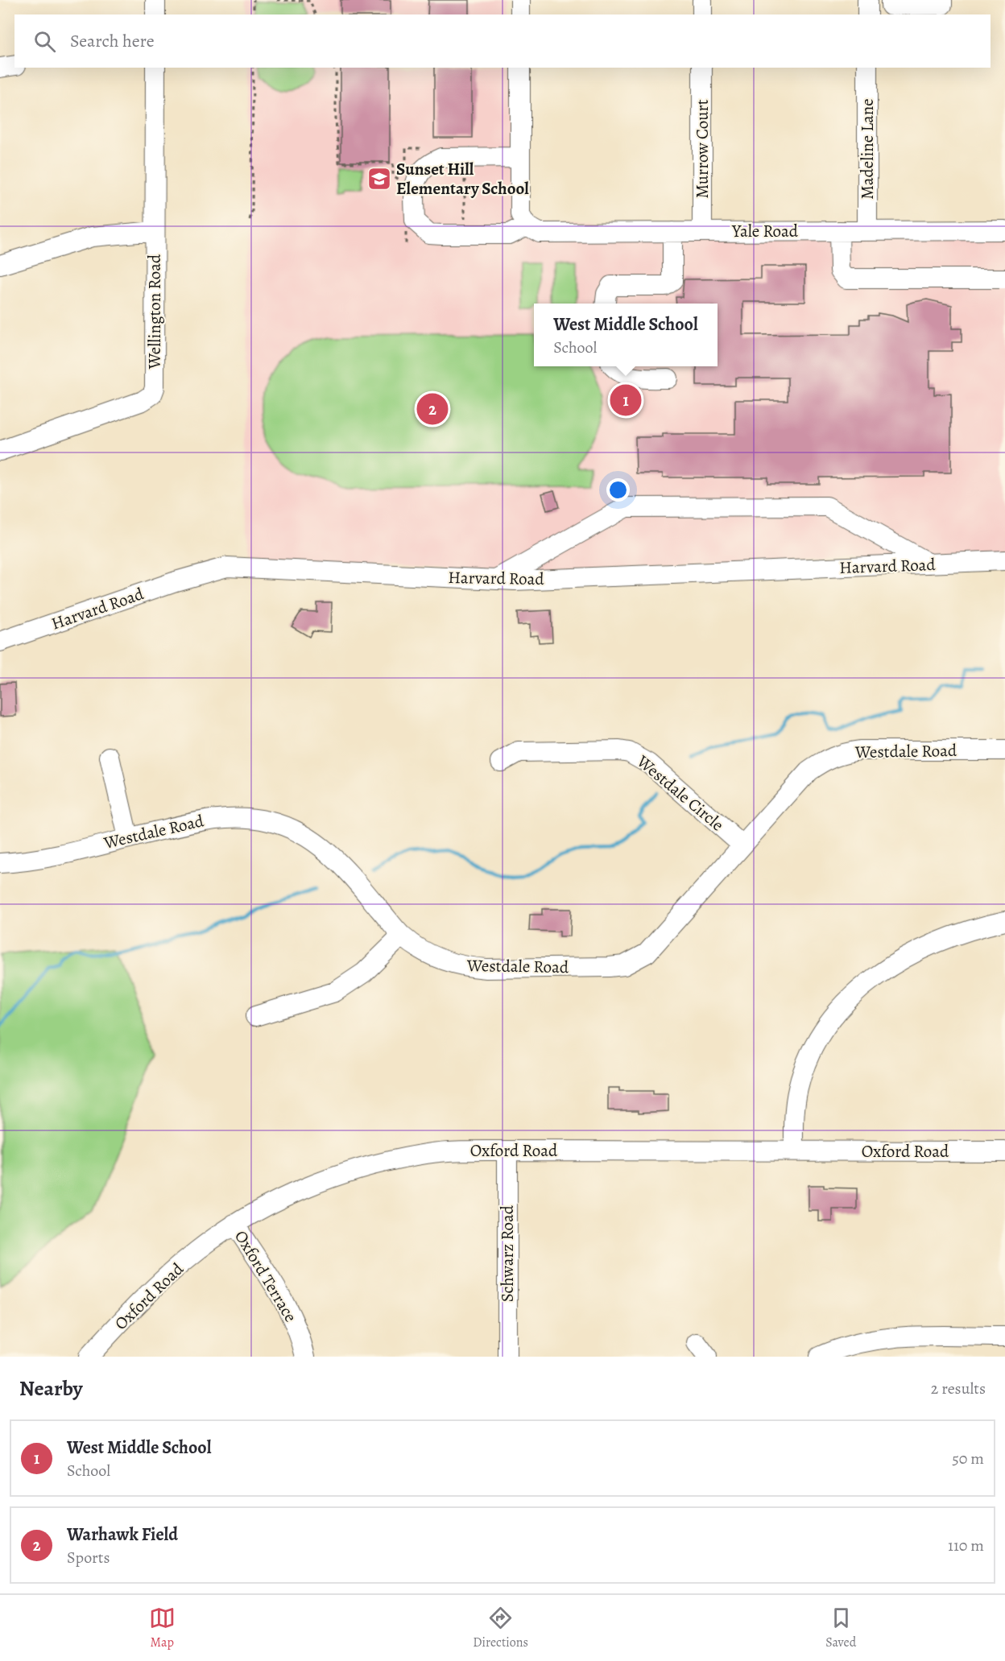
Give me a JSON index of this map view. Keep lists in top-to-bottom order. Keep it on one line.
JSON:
{"streets":{"street":["Murrow Court","Madeline Lane","Yale Road","Wellington Road","Harvard Road","Westdale Road","Westdale Circle","Oxford Road","Schwarz Road","Oxford Terrace"]},"crossings":[["Murrow Court","Yale Road"],["Madeline Lane","Yale Road"],["Westdale Road","Westdale Circle"],["Oxford Road","Schwarz Road"],["Oxford Road","Oxford Terrace"]],"places":{"school or university":["Sunset Hill Elementary School"]},"page":{"search":"Search here","popup":["West Middle School","School"],"pins":["1","2"],"heading":["Nearby","2 results"],"list":[{"mark":"1","name":"West Middle School","note":"School","value":"50 m"},{"mark":"2","name":"Warhawk Field","note":"Sports","value":"110 m"}],"nav":["Map","Directions","Saved"]}}
